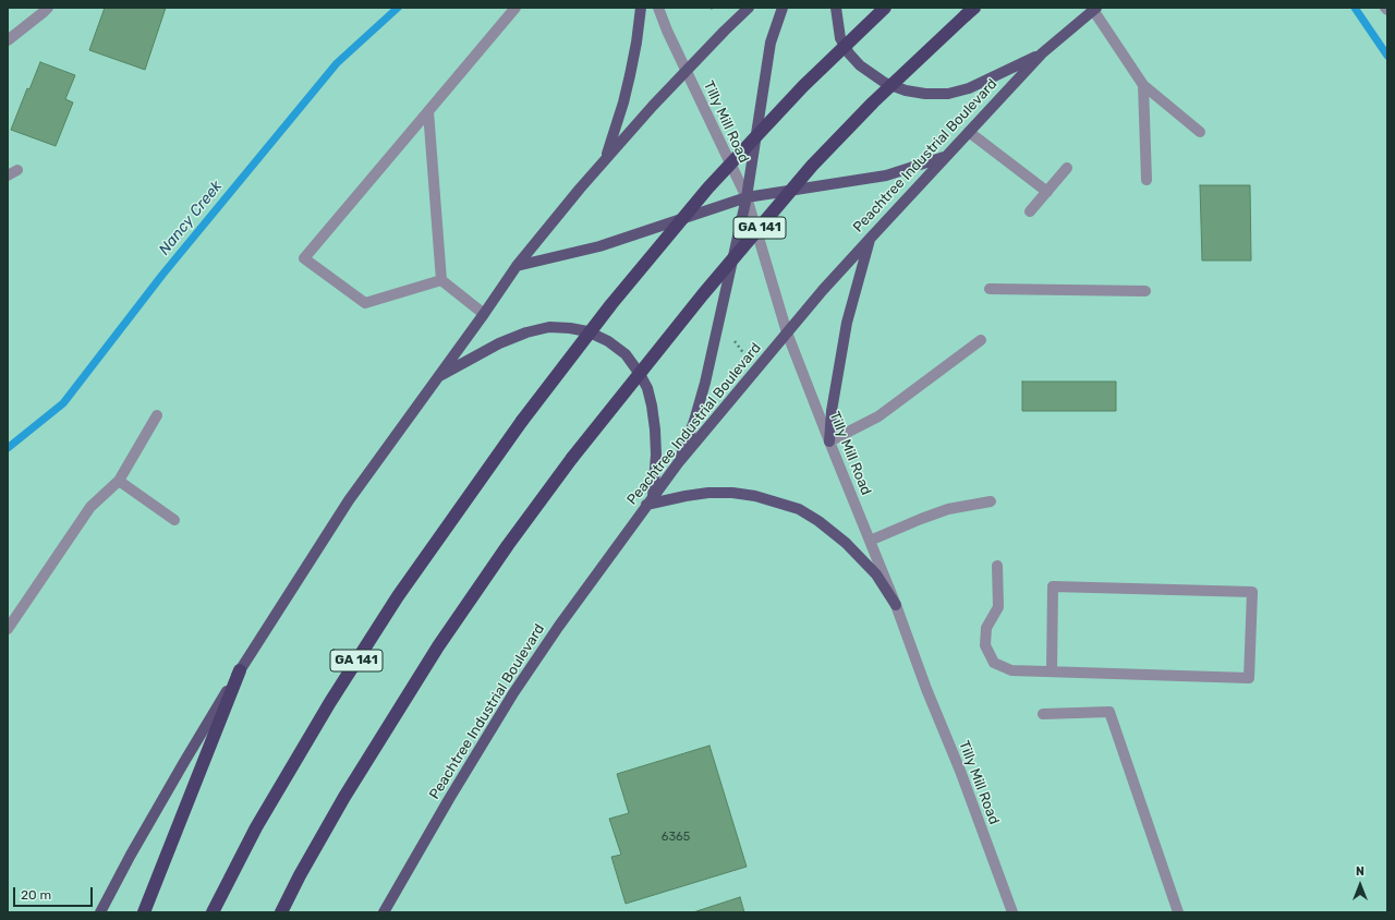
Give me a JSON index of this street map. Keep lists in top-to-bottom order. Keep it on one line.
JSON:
{"streets":{"highway":["GA 141"],"main road":["Peachtree Industrial Boulevard"],"street":["Tilly Mill Road"]},"crossings":[["Tilly Mill Road","Peachtree Industrial Boulevard"]],"water":["Nancy Creek"],"house_numbers":["6365"],"scale_bar":"20 m","north":"top"}
